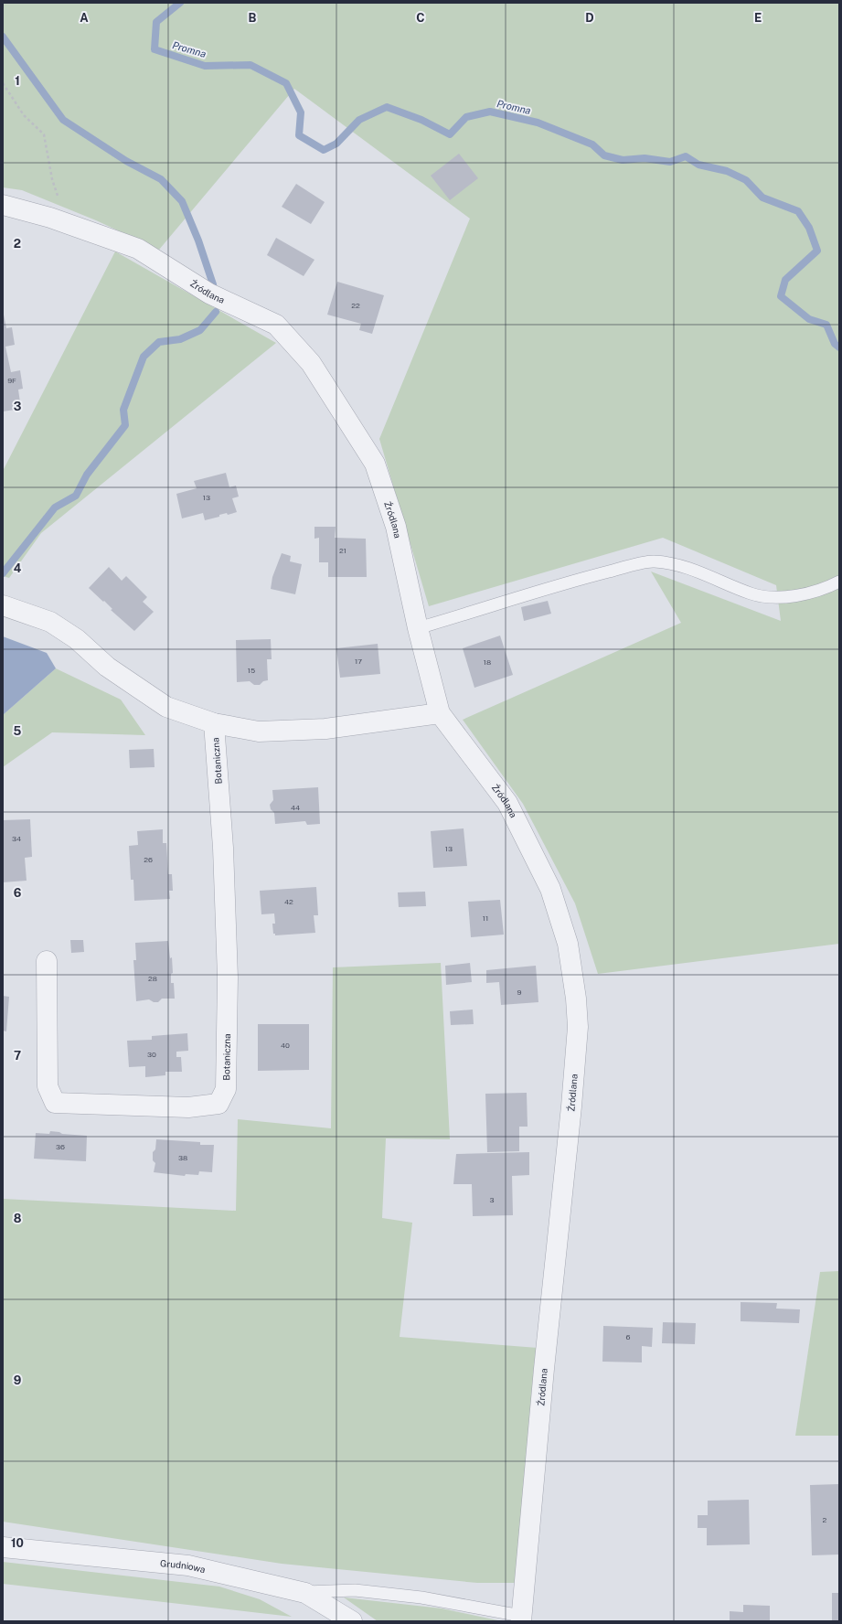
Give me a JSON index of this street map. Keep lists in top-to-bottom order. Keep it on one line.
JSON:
{"streets":{"street":["Źródlana","Botaniczna","Grudniowa"]},"crossings":[["Źródlana","Botaniczna"]],"water":["Promna"],"house_numbers":["22","9F","13","21","17","18","15","44","34","13","26","42","11","28","9","40","30","36","38","3","6","2"],"grid":{"columns":["A","B","C","D","E"],"rows":["1","2","3","4","5","6","7","8","9","10"]}}
